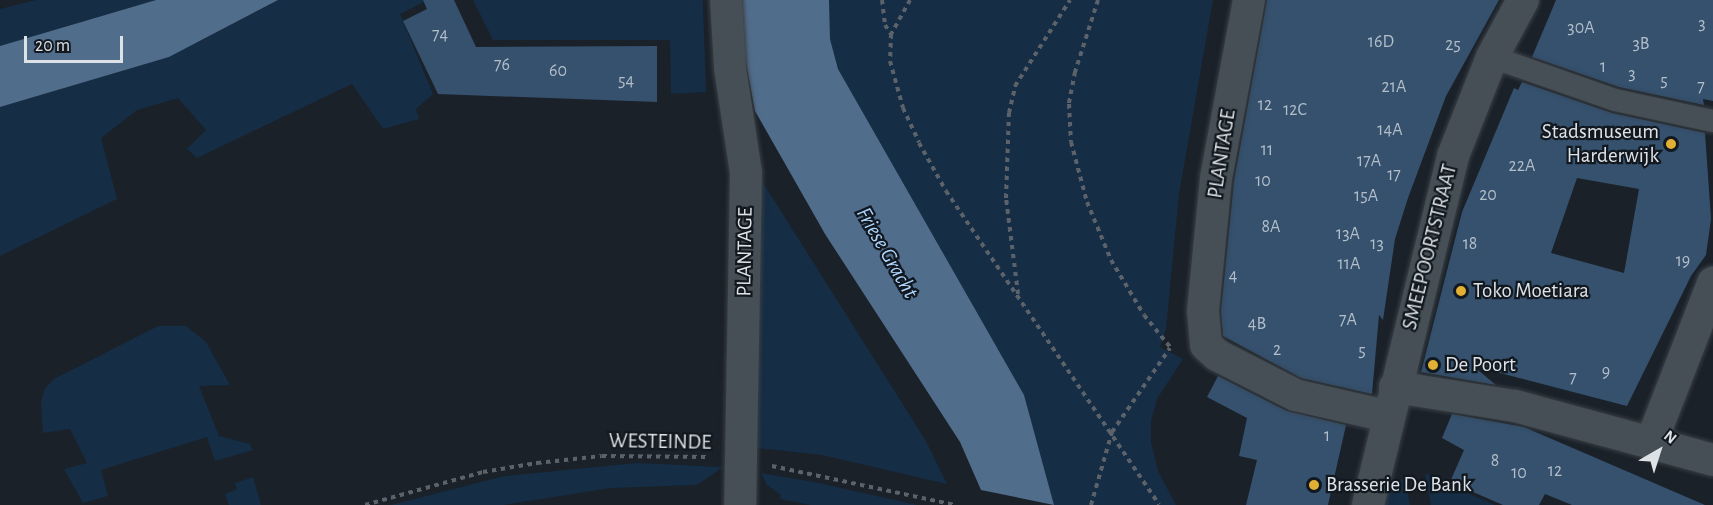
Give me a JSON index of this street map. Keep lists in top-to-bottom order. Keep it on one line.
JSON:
{"streets":{"street":["PLANTAGE","SMEEPOORTSTRAAT"],"path":["WESTEINDE"]},"crossings":[["PLANTAGE","WESTEINDE"]],"water":["Friese Gracht"],"places":["Stadsmuseum Harderwijk","Toko Moetiara","De Poort","Brasserie De Bank"],"house_numbers":["3","30A","74","16D","3B","25","76","1","60","3","54","5","21A","7","12","12C","14A","11","17A","22A","17","10","20","15A","8A","13A","13","18","19","11A","4","7A","4B","2","5","9","7","1","8","12","10"],"scale_bar":"20 m","north":"top right"}
